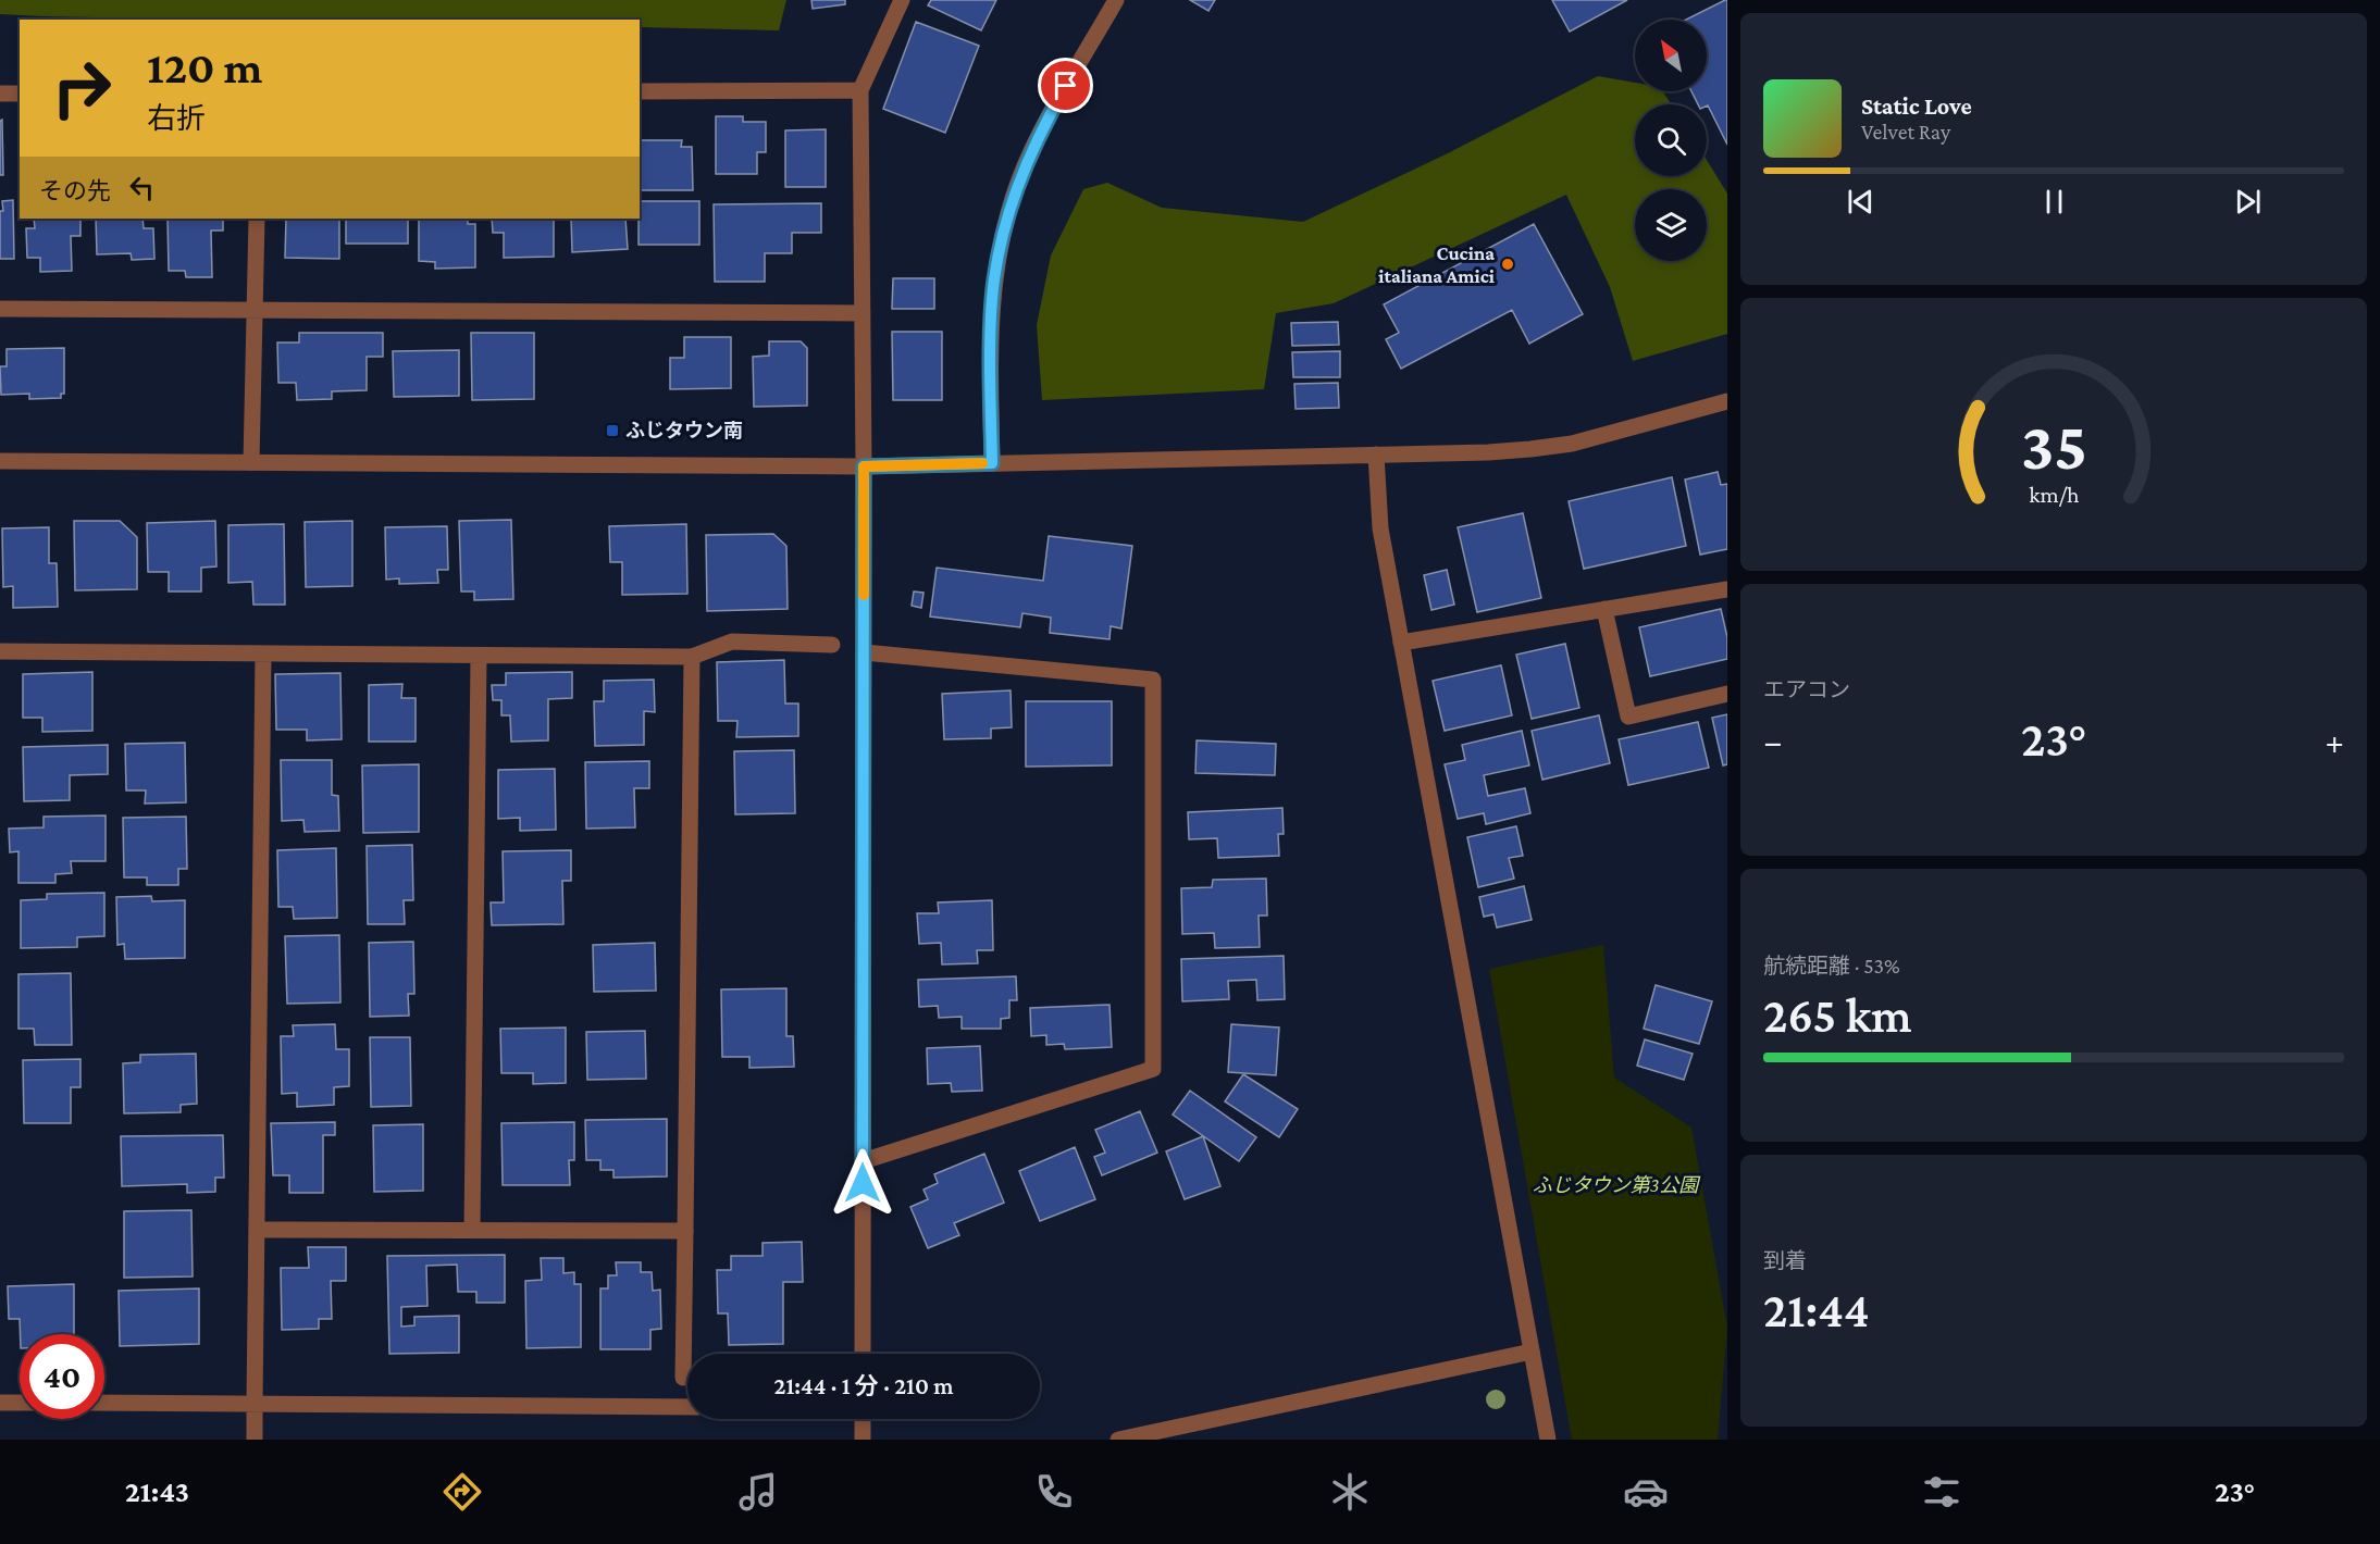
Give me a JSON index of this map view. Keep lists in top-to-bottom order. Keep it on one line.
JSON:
{"parks":["ふじタウン第3公園"],"places":{"other":["Cucina italiana Amici"],"transit":["ふじタウン南"]},"north":"top left","page":{"turn":["120 m","右折"],"song":["Static Love","Velvet Ray"],"then":"その先","tile":["エアコン",["航続距離 · 53%","265 km"],["到着","21:44"]],"heat":["−","23°","+"],"limit":"40","trip":"21:44 · 1 分 · 210 m","tabs":["21:43","23°"],"gauge":["35","km/h"]}}
